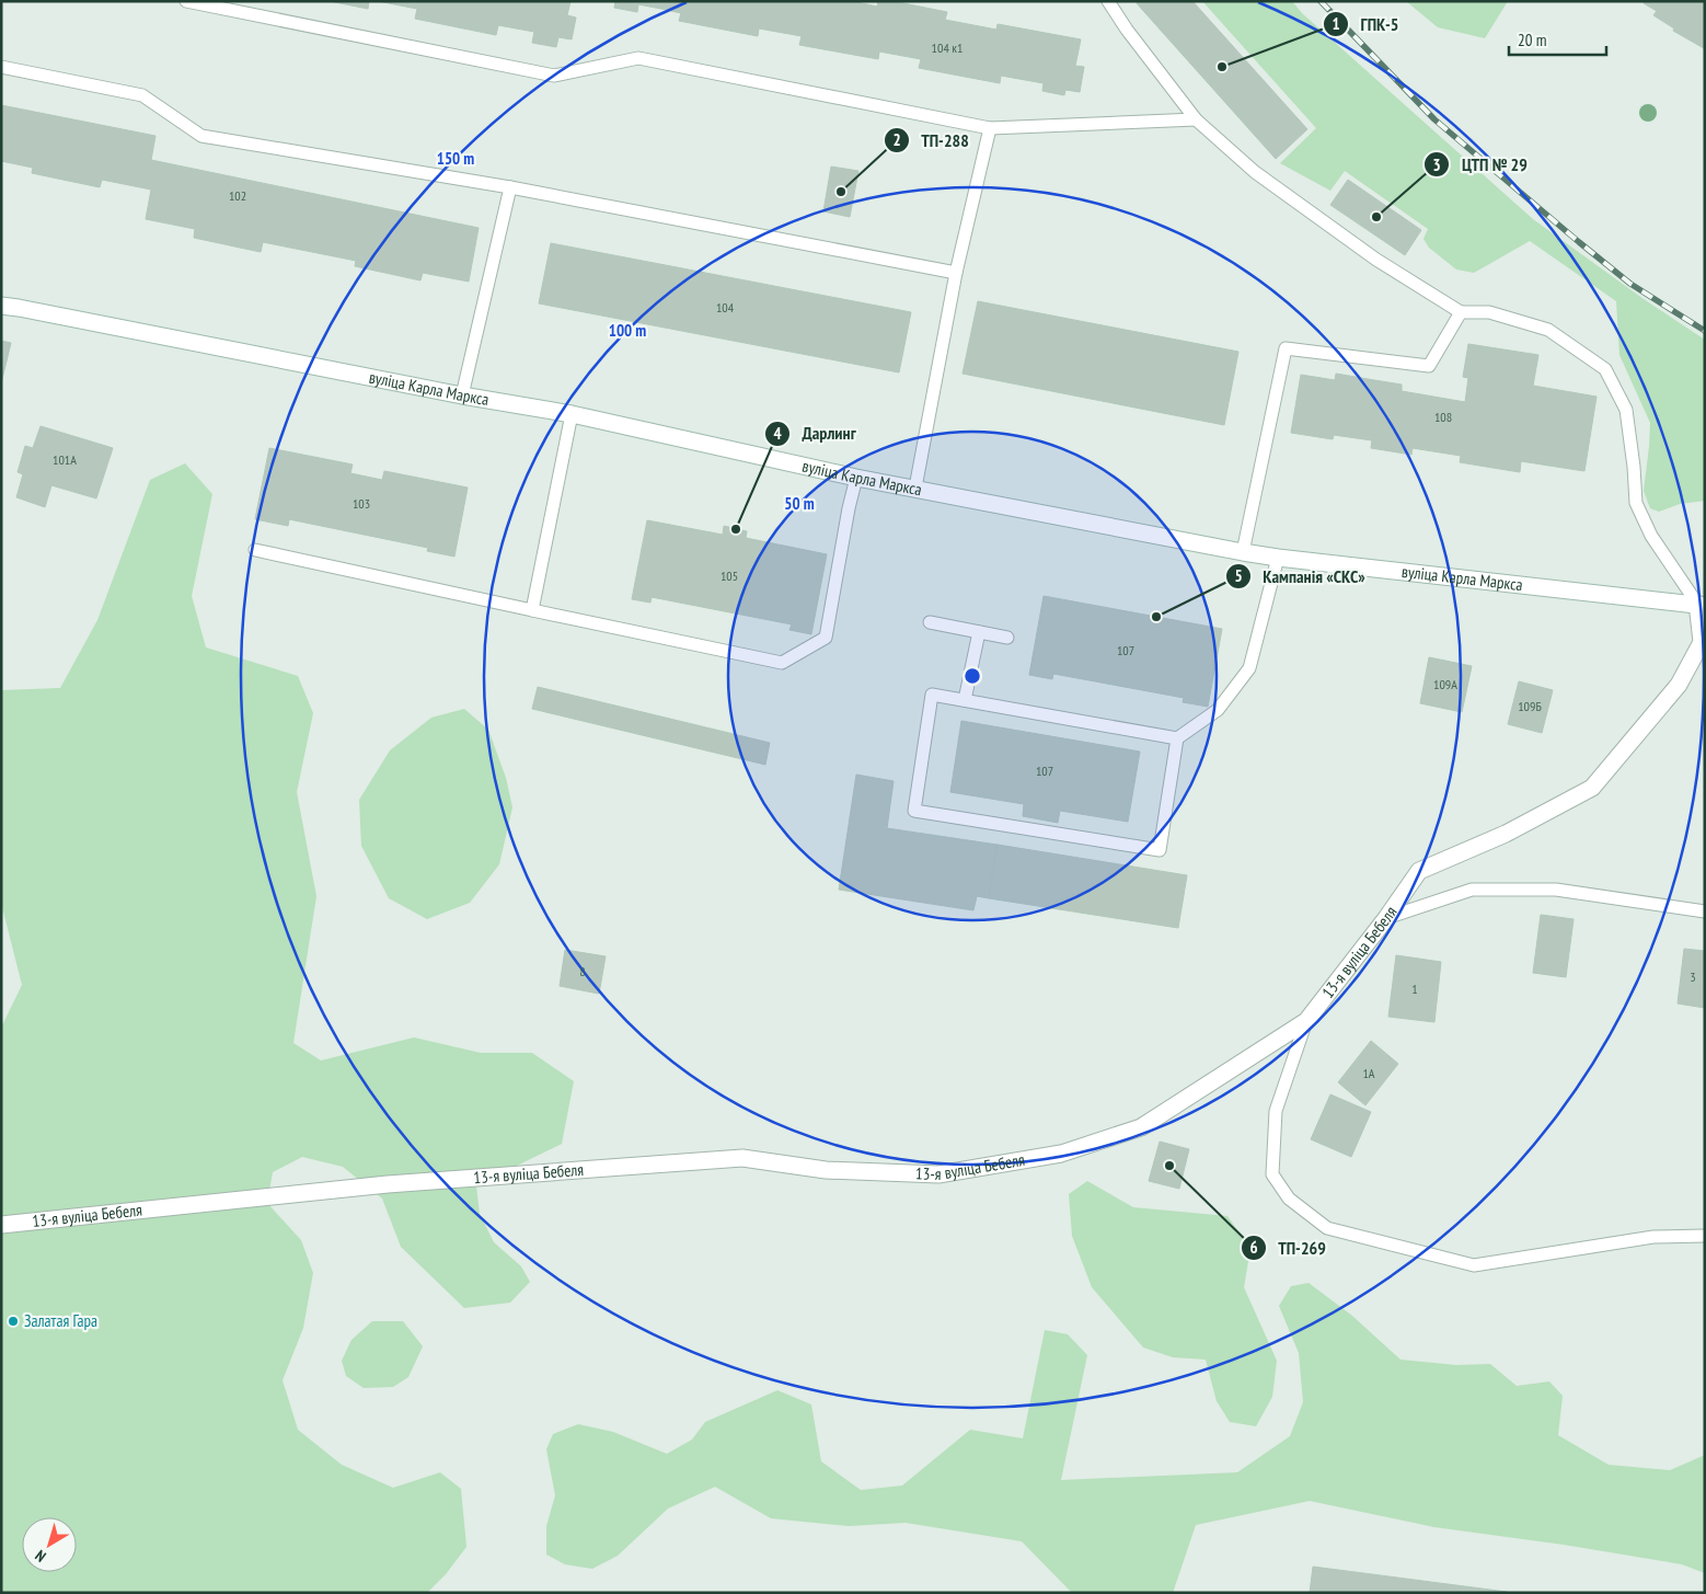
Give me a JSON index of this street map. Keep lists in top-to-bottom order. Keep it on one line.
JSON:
{"streets":{"street":["вуліца Карла Маркса","13-я вуліца Бебеля"]},"crossings":[["вуліца Карла Маркса","13-я вуліца Бебеля"]],"places":["ГПК-5","ТП-288","ЦТП № 29","Дарлинг","Кампанія «СКС»","ТП-269","Залатая Гара"],"house_numbers":["104 к1","102","104","108","101А","103","105","107","109А","109Б","107","8","3","1","1А"],"scale_bar":"20 m","north":"bottom left","rings":["150 m","100 m","50 m"]}
